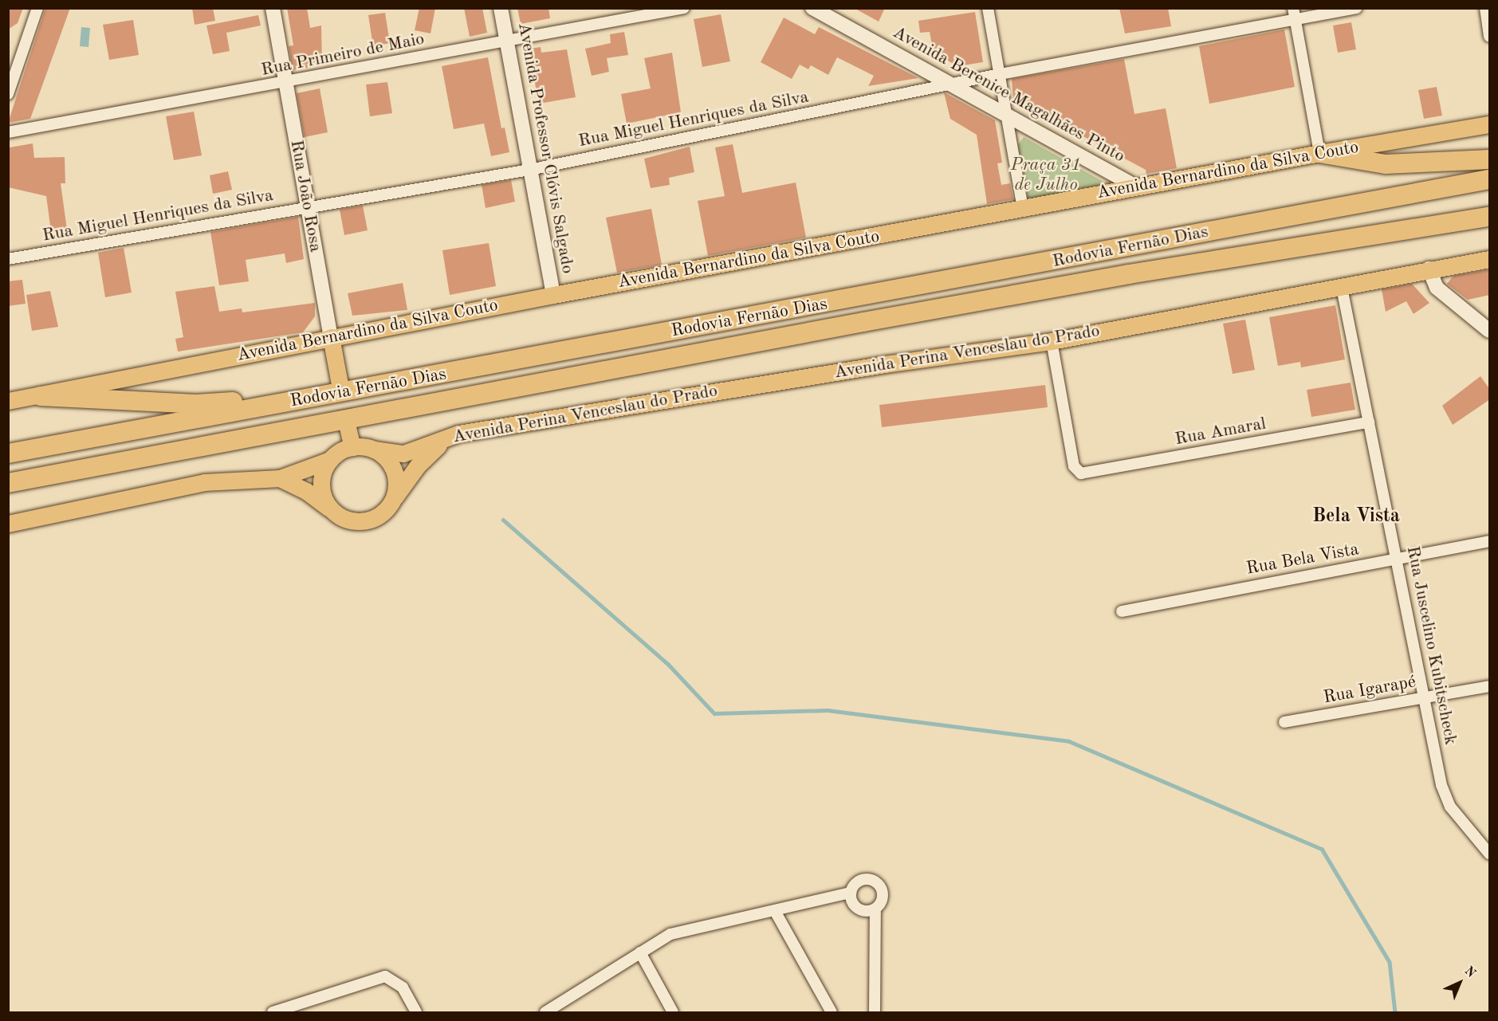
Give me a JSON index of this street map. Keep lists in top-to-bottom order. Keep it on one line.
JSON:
{"streets":{"highway":["Rodovia Fernão Dias"],"main road":["Avenida Berenice Magalhães Pinto","Avenida Professor Clóvis Salgado","Avenida Bernardino da Silva Couto","Rua João Rosa","Avenida Perina Venceslau do Prado"],"street":["Rua Primeiro de Maio","Rua Miguel Henriques da Silva","Rua Amaral","Rua Bela Vista","Rua Juscelino Kubitscheck","Rua Igarapé"]},"crossings":[["Rua Primeiro de Maio","Avenida Professor Clóvis Salgado"],["Rua Primeiro de Maio","Rua João Rosa"],["Avenida Berenice Magalhães Pinto","Rua Miguel Henriques da Silva"],["Avenida Berenice Magalhães Pinto","Avenida Bernardino da Silva Couto"],["Rua Miguel Henriques da Silva","Avenida Professor Clóvis Salgado"],["Rua Miguel Henriques da Silva","Rua João Rosa"],["Avenida Professor Clóvis Salgado","Avenida Bernardino da Silva Couto"],["Avenida Bernardino da Silva Couto","Rua João Rosa"],["Avenida Perina Venceslau do Prado","Rua Amaral"],["Avenida Perina Venceslau do Prado","Rua Juscelino Kubitscheck"],["Rua Amaral","Rua Juscelino Kubitscheck"],["Rua Bela Vista","Rua Juscelino Kubitscheck"],["Rua Juscelino Kubitscheck","Rua Igarapé"]],"districts":["Bela Vista"],"parks":["Praça 31 de Julho"],"north":"top right"}
